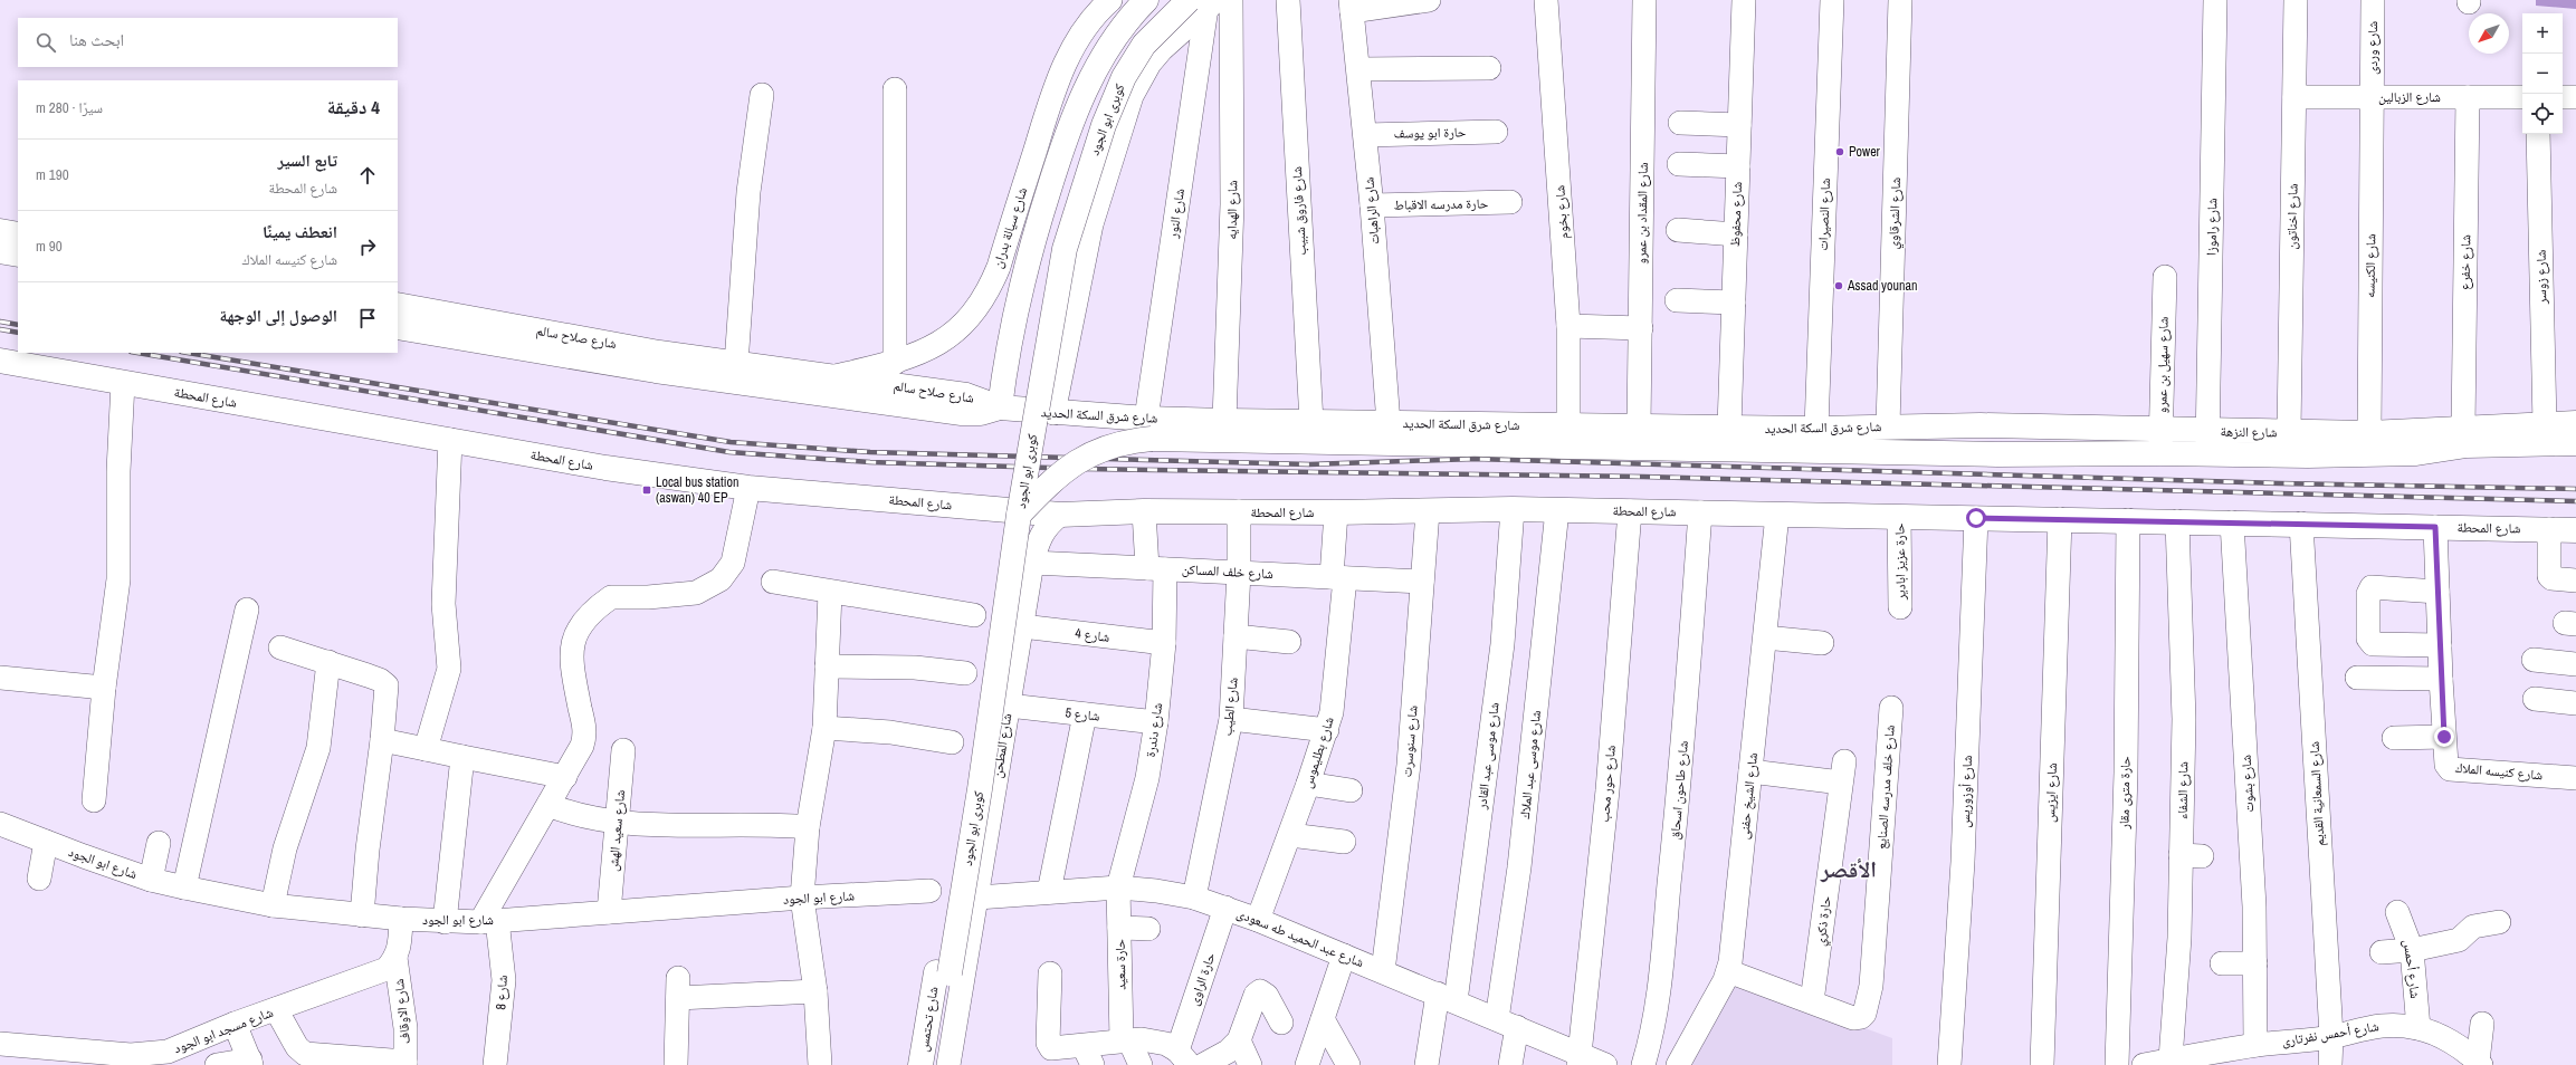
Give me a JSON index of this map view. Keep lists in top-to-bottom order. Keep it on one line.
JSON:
{"streets":{"main road":["كوبرى ابو الجود","شارع سيالة بدران","شارع صلاح سالم","شارع المحطة","شارع شرق السكة الحديد","شارع النزهة","شارع تحتمس"],"street":["شارع وردى","شارع الزبالين","حارة ابو يوسف","حارة مدرسه الاقباط","شارع الهدايه","شارع فاروق شبيب","شارع الراهبات","شارع بخوم","شارع النور","شارع المقداد بن عمرو","شارع الشرقاوي","شارع محفوظ","شارع النصيرات","شارع اخناتون","شارع راموزا","شارع خفرع","شارع الكنيسه","شارع زوسر","شارع سهيل بن عمرو","حارة عزيز ابادير","شارع خلف المساكن","شارع 4","شارع الطيب","شارع 5","شارع دندرة","شارع سنوسرت","شارع المطحن","شارع بطليموس","شارع موسى عبد القادر","شارع موسى عبد الملاك","شارع كنيسه الملاك","شارع حور محب","شارع بشوت","شارع خلف مدرسه الصنايع","شارع طاحون اسحاق","شارع الشفاء","شارع أوزوريس","شارع ايزيس","حارة مترى مقار","شارع السمعانية القديم","شارع الشيخ حفنى","شارع سعيد الهش","شارع ابو الجود","حارة ذكري","شارع عبد الحميد طه سعودى","حارة سعيد","شارع أحمس","حارة الراوى","شارع 8","شارع الاوقاف","شارع مسجد ابو الجود","شارع أحمس نفرتارى"]},"crossings":[["شارع وردى","شارع الزبالين"],["شارع وردى","شارع الكنيسه"],["شارع الزبالين","شارع اخناتون"],["شارع الزبالين","شارع خفرع"],["شارع الزبالين","شارع الكنيسه"],["كوبرى ابو الجود","شارع النور"],["كوبرى ابو الجود","شارع تحتمس"],["حارة ابو يوسف","شارع الراهبات"],["حارة مدرسه الاقباط","شارع الراهبات"],["شارع الهدايه","شارع شرق السكة الحديد"],["شارع فاروق شبيب","شارع شرق السكة الحديد"],["شارع الراهبات","شارع شرق السكة الحديد"],["شارع بخوم","شارع شرق السكة الحديد"],["شارع النور","شارع شرق السكة الحديد"],["شارع النور","شارع النزهة"],["شارع المقداد بن عمرو","شارع شرق السكة الحديد"],["شارع الشرقاوي","شارع شرق السكة الحديد"],["شارع محفوظ","شارع شرق السكة الحديد"],["شارع النصيرات","شارع شرق السكة الحديد"],["شارع اخناتون","شارع النزهة"],["شارع راموزا","شارع النزهة"],["شارع سيالة بدران","شارع صلاح سالم"],["شارع سيالة بدران","شارع شرق السكة الحديد"],["شارع خفرع","شارع النزهة"],["شارع الكنيسه","شارع النزهة"],["شارع زوسر","شارع النزهة"],["شارع صلاح سالم","شارع شرق السكة الحديد"],["شارع سهيل بن عمرو","شارع النزهة"],["شارع المحطة","حارة عزيز ابادير"],["شارع المحطة","شارع الطيب"],["شارع المحطة","شارع دندرة"],["شارع المحطة","شارع سنوسرت"],["شارع المحطة","شارع المطحن"],["شارع المحطة","شارع بطليموس"],["شارع المحطة","شارع موسى عبد القادر"],["شارع المحطة","شارع موسى عبد الملاك"],["شارع المحطة","شارع كنيسه الملاك"],["شارع المحطة","شارع حور محب"],["شارع المحطة","شارع بشوت"],["شارع المحطة","شارع طاحون اسحاق"],["شارع المحطة","شارع الشفاء"],["شارع المحطة","شارع أوزوريس"],["شارع المحطة","شارع ايزيس"],["شارع المحطة","حارة مترى مقار"],["شارع المحطة","شارع السمعانية القديم"],["شارع المحطة","شارع الشيخ حفنى"],["شارع شرق السكة الحديد","شارع النزهة"],["شارع خلف المساكن","شارع الطيب"],["شارع خلف المساكن","شارع دندرة"],["شارع خلف المساكن","شارع سنوسرت"],["شارع خلف المساكن","شارع المطحن"],["شارع خلف المساكن","شارع بطليموس"],["شارع 4","شارع دندرة"],["شارع 4","شارع المطحن"],["شارع الطيب","شارع عبد الحميد طه سعودى"],["شارع 5","شارع دندرة"],["شارع 5","شارع المطحن"],["شارع دندرة","شارع عبد الحميد طه سعودى"],["شارع دندرة","حارة سعيد"],["شارع سنوسرت","شارع عبد الحميد طه سعودى"],["شارع المطحن","شارع عبد الحميد طه سعودى"],["شارع بطليموس","شارع عبد الحميد طه سعودى"],["شارع موسى عبد القادر","شارع عبد الحميد طه سعودى"],["شارع موسى عبد الملاك","شارع عبد الحميد طه سعودى"],["شارع حور محب","شارع عبد الحميد طه سعودى"],["شارع بشوت","شارع أحمس نفرتارى"],["شارع خلف مدرسه الصنايع","شارع الشيخ حفنى"],["شارع خلف مدرسه الصنايع","حارة ذكري"],["شارع الشفاء","شارع أحمس نفرتارى"],["شارع السمعانية القديم","شارع أحمس نفرتارى"],["شارع الشيخ حفنى","حارة ذكري"],["شارع سعيد الهش","شارع ابو الجود"],["شارع ابو الجود","شارع 8"],["شارع عبد الحميد طه سعودى","حارة سعيد"],["شارع عبد الحميد طه سعودى","حارة الراوى"],["شارع أحمس","شارع أحمس نفرتارى"],["شارع الاوقاف","شارع مسجد ابو الجود"]],"districts":["الأقصر"],"places":{"other":["Power","Assad younan"],"transit":["Local bus station (aswan) 40 EP"]},"north":"bottom left","page":{"map_buttons":["+","−"],"search":"ابحث هنا","heading":["4 دقيقة","سيرًا · 280 m"],"list":[["تابع السير","شارع المحطة","190 m"],["انعطف يمينًا","شارع كنيسه الملاك","90 m"],"الوصول إلى الوجهة"]}}
